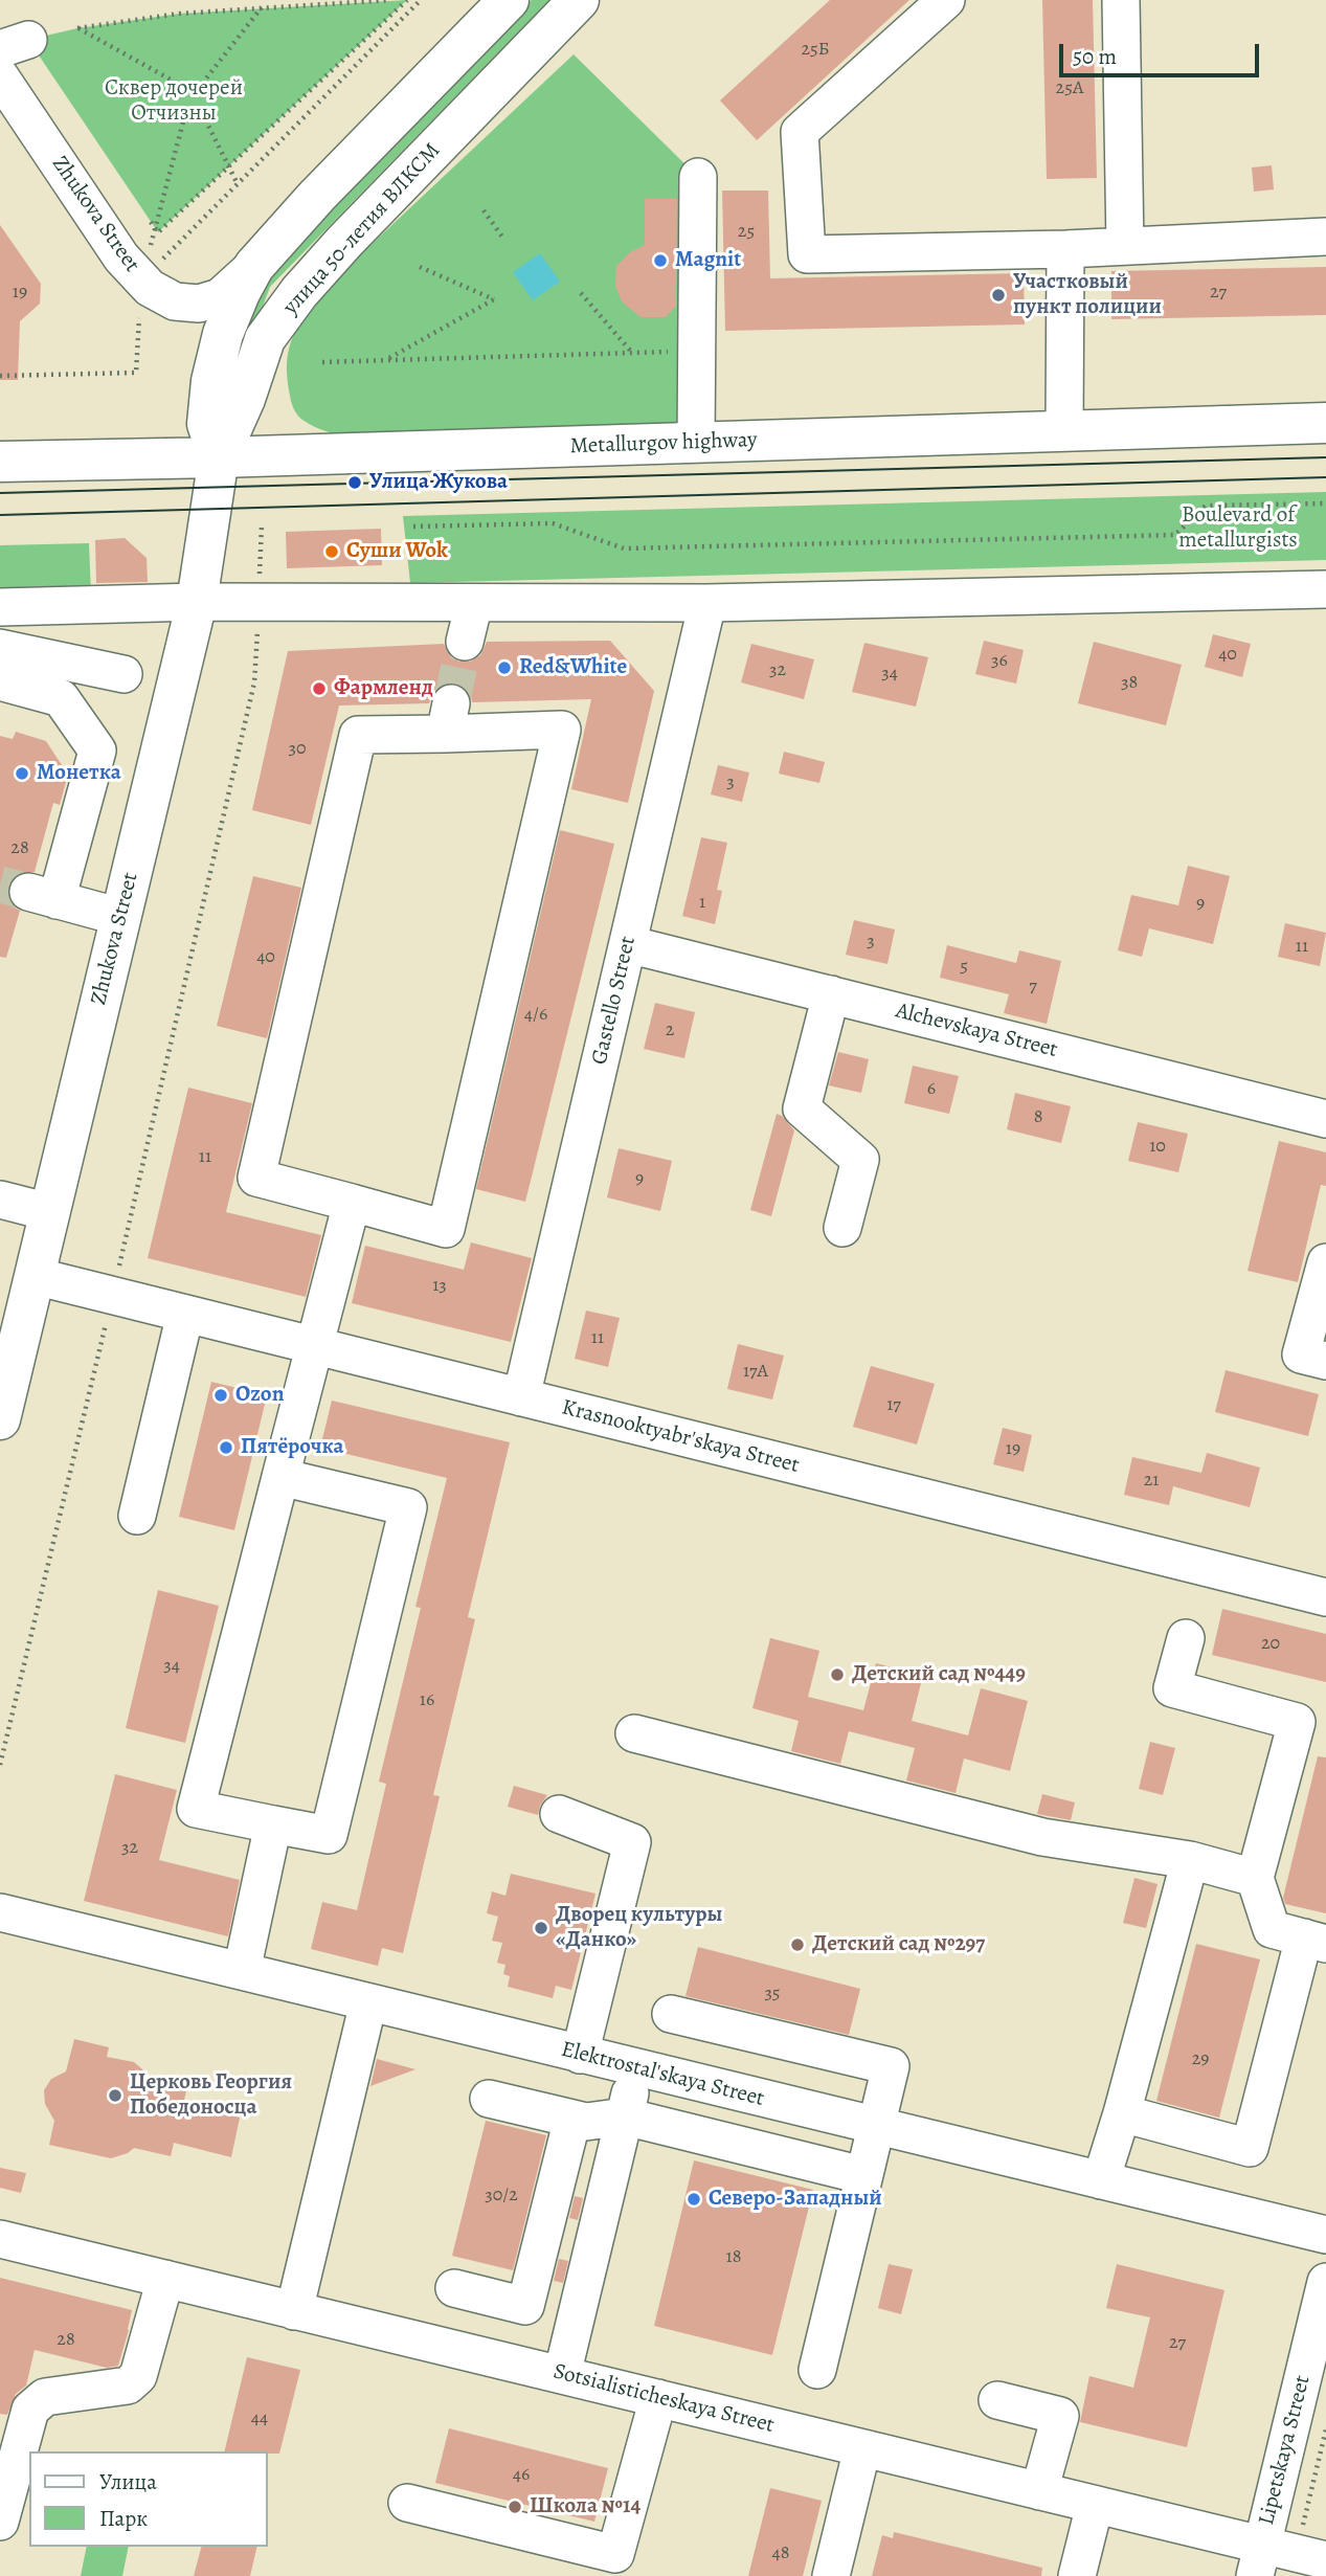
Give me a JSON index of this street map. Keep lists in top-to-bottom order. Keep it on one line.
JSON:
{"streets":{"main road":["Zhukova Street","улица 50-летия ВЛКСМ","Metallurgov highway"],"street":["Gastello Street","Alchevskaya Street","Krasnooktyabr'skaya Street","Elektrostal'skaya Street","Sotsialisticheskaya Street","Lipetskaya Street"]},"crossings":[["Zhukova Street","улица 50-летия ВЛКСМ"],["Zhukova Street","Metallurgov highway"],["Zhukova Street","Krasnooktyabr'skaya Street"],["улица 50-летия ВЛКСМ","Metallurgov highway"],["Gastello Street","Alchevskaya Street"],["Gastello Street","Krasnooktyabr'skaya Street"],["Sotsialisticheskaya Street","Lipetskaya Street"]],"parks":["Сквер дочерей Отчизны","Boulevard of metallurgists"],"places":["Magnit","Участковый пункт полиции","Улица Жукова","Суши Wok","Red&White","Фармленд","Монетка","Ozon","Пятёрочка","Детский сад №449","Дворец культуры «Данко»","Детский сад №297","Церковь Георгия Победоносца","Северо-Западный","Школа №14"],"house_numbers":["25Б","25А","25","19","27","40","36","32","34","38","30","3","28","1","9","3","11","40","5","7","4/6","2","6","8","10","11","9","13","11","17А","17","19","21","20","34","16","32","35","29","30/2","18","28","27","44","46","48"],"legend":["Улица","Парк"],"scale_bar":"50 m"}
